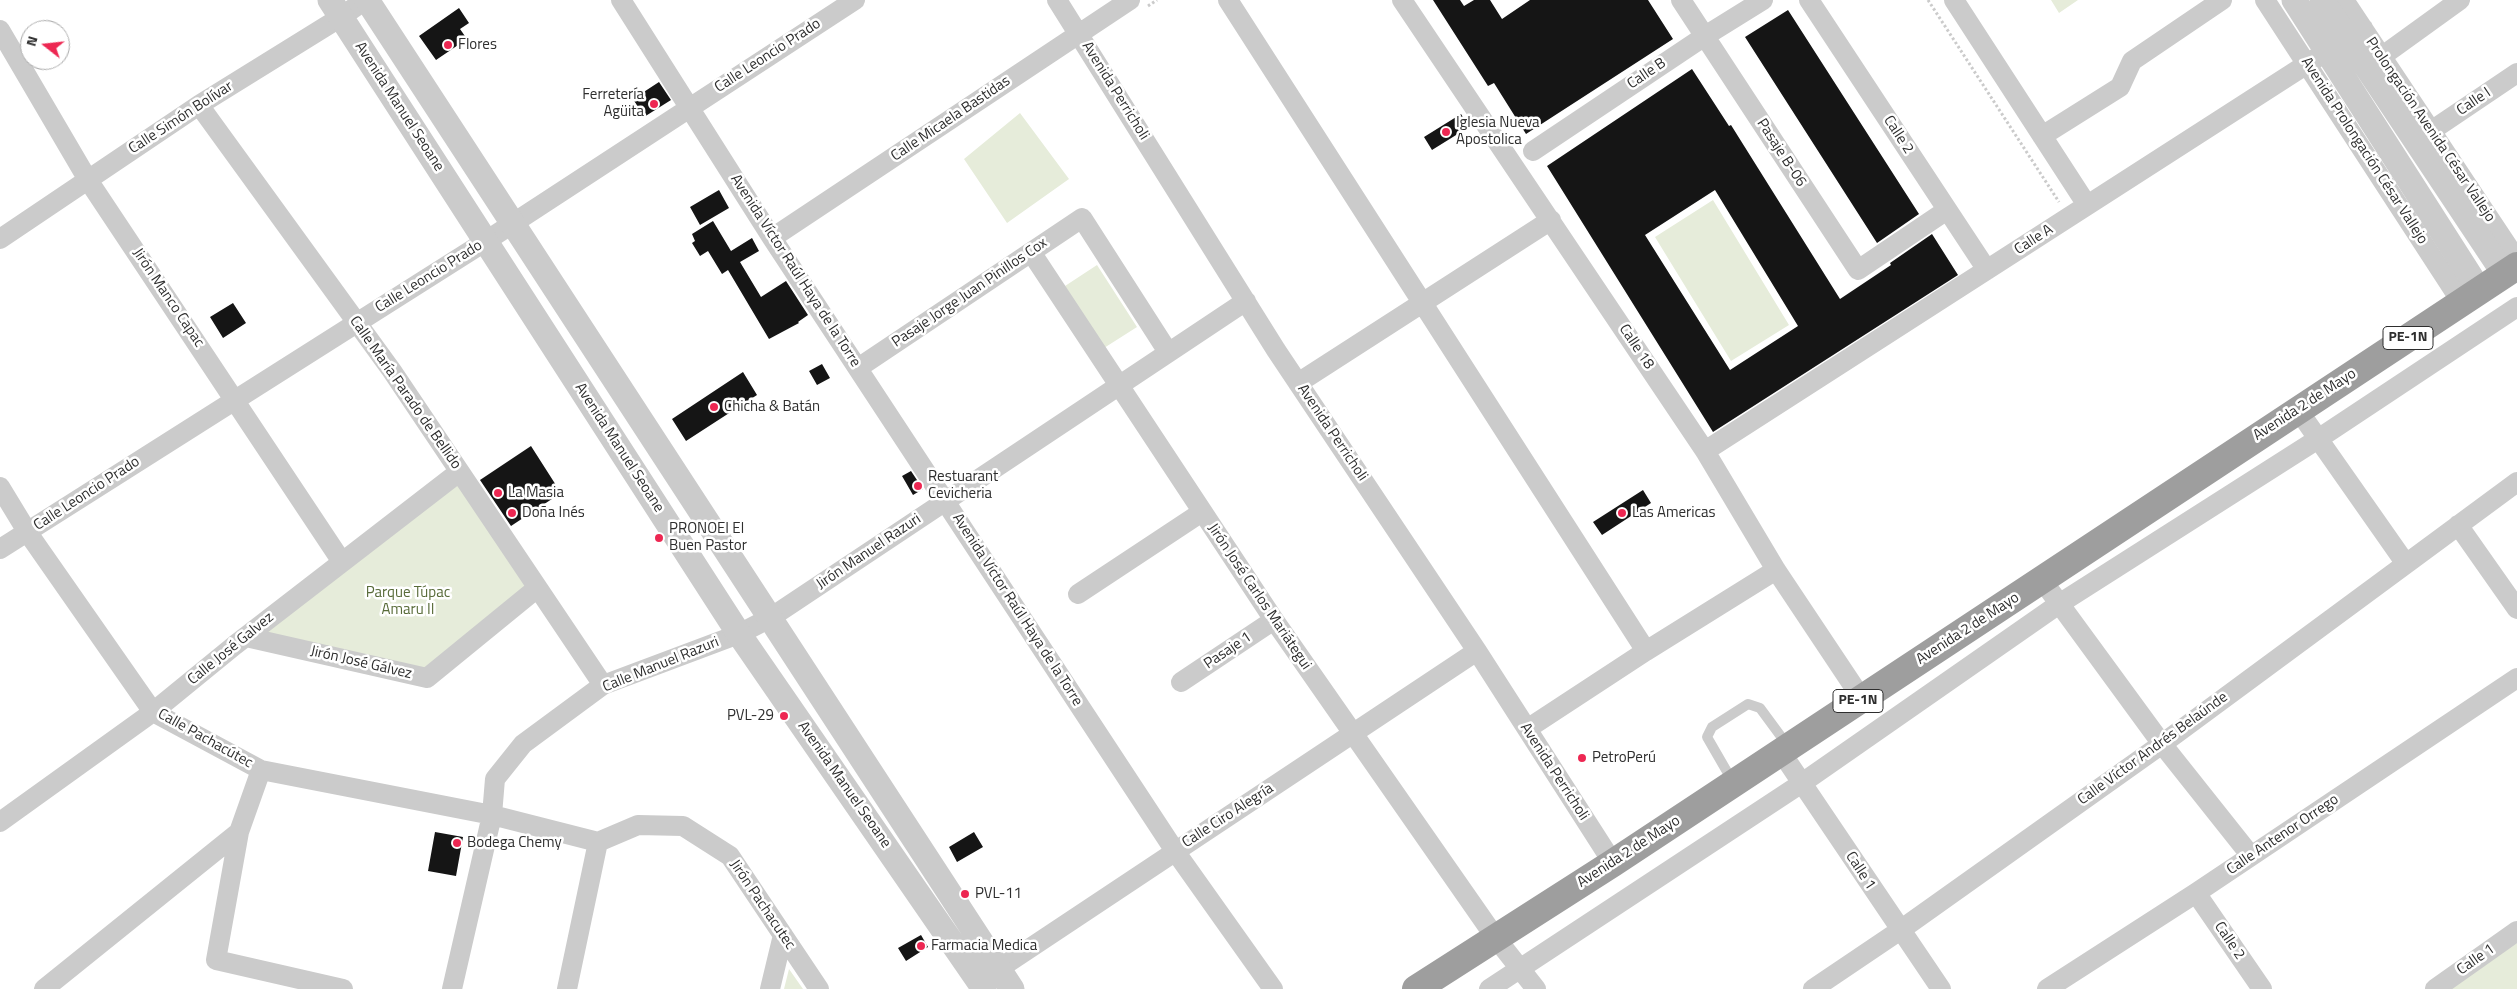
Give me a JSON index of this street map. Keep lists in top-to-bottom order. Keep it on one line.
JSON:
{"streets":{"highway":["PE-1N","Avenida 2 de Mayo"],"street":["Calle Leoncio Prado","Calle B","Avenida Perricholi","Calle I","Avenida Manuel Seoane","Calle Simón Bolívar","Calle Micaela Bastidas","Prolongación Avenida César Vallejo","Calle 2","Avenida Prolongación César Vallejo","Pasaje B-06","Calle A","Avenida Víctor Raúl Haya de la Torre","Pasaje Jorge Juan Pinillos Cox","Jirón Manco Capac","Calle 18","Calle María Parado de Bellido","Jirón Manuel Razuri","Jirón José Carlos Mariátegui","Calle José Galvez","Pasaje 1","Jirón José Gálvez","Calle Manuel Razuri","Calle Pachacútec","Calle Víctor Andrés Belaúnde","Calle Ciro Alegría","Calle Antenor Orrego","Calle 1","Jirón Pachacutec"]},"crossings":[["Calle Leoncio Prado","Avenida Manuel Seoane"],["Calle Leoncio Prado","Avenida Víctor Raúl Haya de la Torre"],["Calle Leoncio Prado","Jirón Manco Capac"],["Calle Leoncio Prado","Calle María Parado de Bellido"],["Calle Leoncio Prado","Calle Pachacútec"],["Calle B","Pasaje B-06"],["Avenida Perricholi","Calle Micaela Bastidas"],["Avenida Perricholi","Avenida 2 de Mayo"],["Avenida Perricholi","Jirón Manuel Razuri"],["Avenida Perricholi","Calle Ciro Alegría"],["Calle I","Prolongación Avenida César Vallejo"],["Avenida Manuel Seoane","Calle Simón Bolívar"],["Avenida Manuel Seoane","Jirón Manuel Razuri"],["Avenida Manuel Seoane","Calle Manuel Razuri"],["Avenida Manuel Seoane","Calle Ciro Alegría"],["Calle Simón Bolívar","Jirón Manco Capac"],["Calle Simón Bolívar","Calle María Parado de Bellido"],["Calle Micaela Bastidas","Avenida Víctor Raúl Haya de la Torre"],["Prolongación Avenida César Vallejo","Avenida Prolongación César Vallejo"],["Prolongación Avenida César Vallejo","Calle A"],["Prolongación Avenida César Vallejo","Avenida 2 de Mayo"],["Calle 2","Pasaje B-06"],["Calle 2","Calle A"],["Calle 2","Calle Antenor Orrego"],["Avenida Prolongación César Vallejo","Calle A"],["Avenida Prolongación César Vallejo","Avenida 2 de Mayo"],["Calle A","Calle 18"],["Avenida Víctor Raúl Haya de la Torre","Pasaje Jorge Juan Pinillos Cox"],["Avenida Víctor Raúl Haya de la Torre","Jirón Manuel Razuri"],["Avenida Víctor Raúl Haya de la Torre","Calle Ciro Alegría"],["Pasaje Jorge Juan Pinillos Cox","Jirón Manuel Razuri"],["Pasaje Jorge Juan Pinillos Cox","Jirón José Carlos Mariátegui"],["Jirón Manco Capac","Calle José Galvez"],["Calle 18","Avenida 2 de Mayo"],["Calle María Parado de Bellido","Calle José Galvez"],["Calle María Parado de Bellido","Jirón José Gálvez"],["Calle María Parado de Bellido","Calle Manuel Razuri"],["Avenida 2 de Mayo","Jirón José Carlos Mariátegui"],["Avenida 2 de Mayo","Calle 1"],["Jirón Manuel Razuri","Jirón José Carlos Mariátegui"],["Jirón Manuel Razuri","Calle Manuel Razuri"],["Jirón José Carlos Mariátegui","Pasaje 1"],["Jirón José Carlos Mariátegui","Calle Ciro Alegría"],["Calle José Galvez","Jirón José Gálvez"],["Calle José Galvez","Calle Pachacútec"],["Calle Manuel Razuri","Calle Pachacútec"],["Calle Víctor Andrés Belaúnde","Calle 1"]],"parks":["Parque Túpac Amaru II"],"places":["Flores","Ferretería Agüita","Iglesia Nueva Apostolica","Chicha & Batán","Restuarant Cevicheria","La Masia","Doña Inés","Las Americas","PRONOEI El Buen Pastor","PVL-29","PetroPerú","Bodega Chemy","PVL-11","Farmacia Medica"],"north":"left"}
